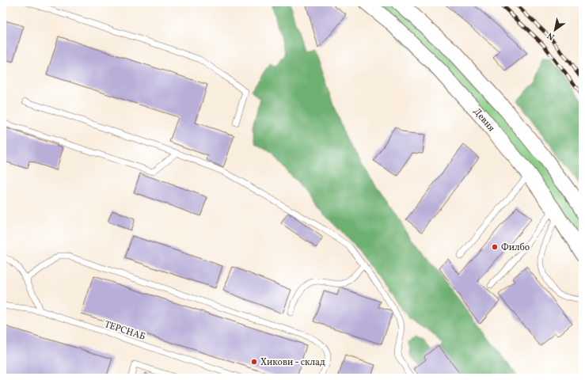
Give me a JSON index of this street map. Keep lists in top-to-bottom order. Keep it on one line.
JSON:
{"streets":{"main road":["Девня"],"lane":["ТЕРСНАБ"]},"places":["Филбо","Хикови - склад"],"north":"bottom left"}
